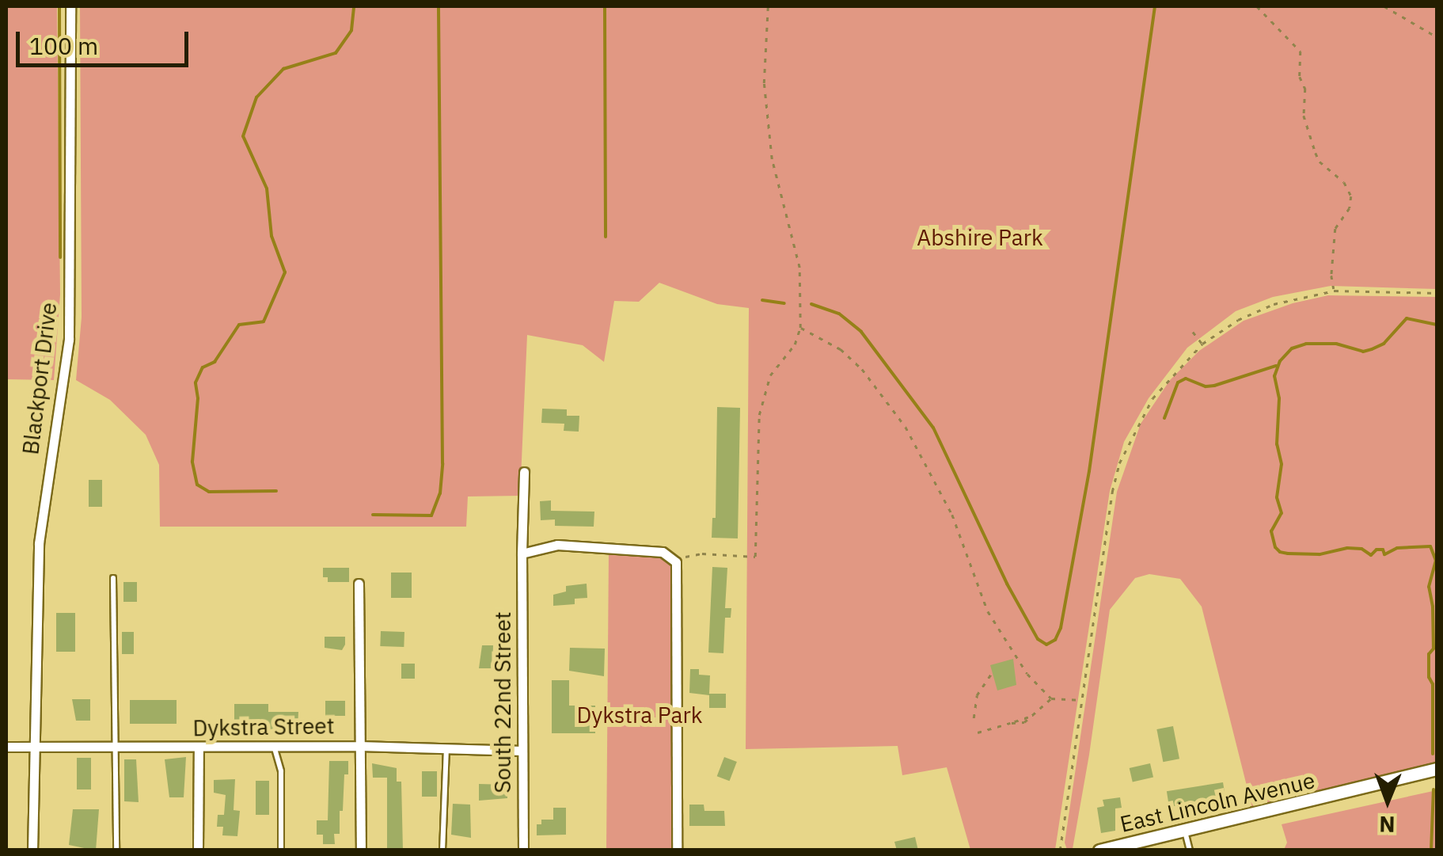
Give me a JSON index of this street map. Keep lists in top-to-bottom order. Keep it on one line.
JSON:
{"streets":{"main road":["East Lincoln Avenue"],"street":["Blackport Drive","South 22nd Street","Dykstra Street"]},"crossings":[["Blackport Drive","Dykstra Street"],["South 22nd Street","Dykstra Street"]],"parks":["Abshire Park","Dykstra Park"],"scale_bar":"100 m","north":"bottom"}
